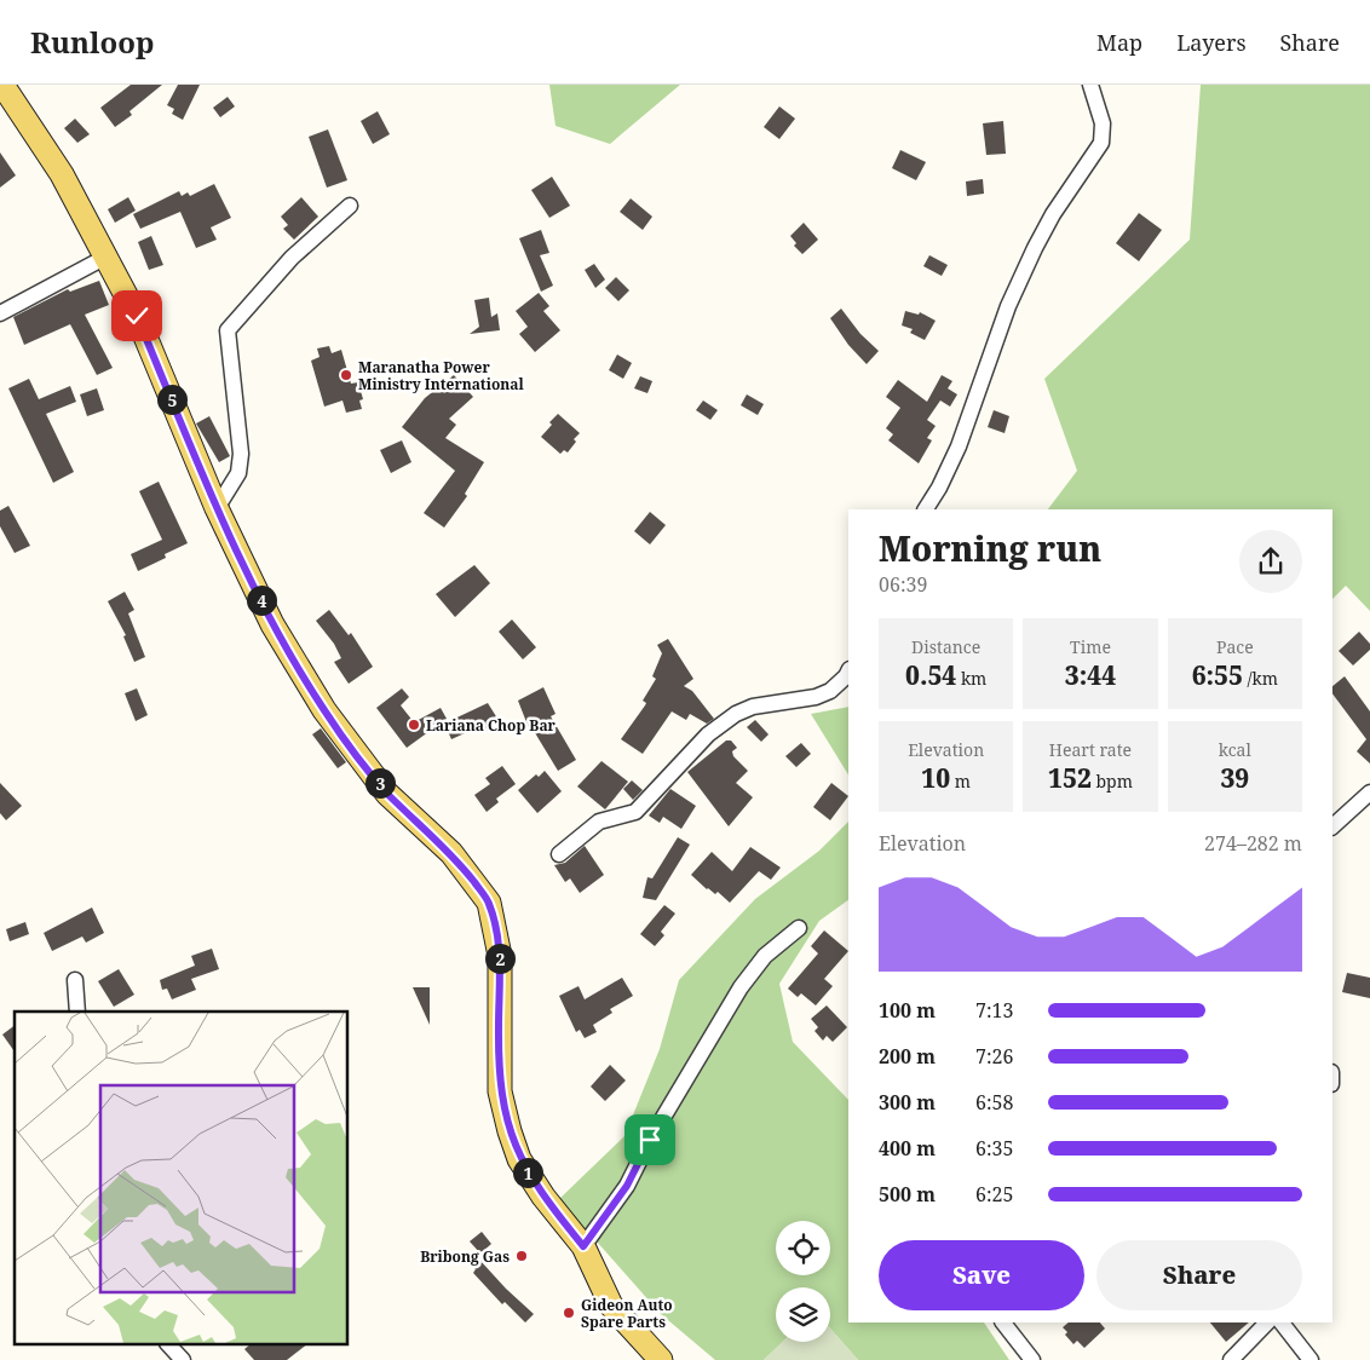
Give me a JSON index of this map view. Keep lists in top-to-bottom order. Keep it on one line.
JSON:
{"places":["Maranatha Power Ministry International","Lariana Chop Bar","Bribong Gas","Gideon Auto Spare Parts"],"page":{"header":"Runloop","nav":["Map","Layers","Share"],"pins":["5","4","3","2","1"],"heading":["Morning run","06:39"],"stats":[["Distance","0.54 km"],["Time","3:44"],["Pace","6:55 /km"],["Elevation","10 m"],["Heart rate","152 bpm"],["kcal","39"]],"chart":["Elevation","274–282 m"],"list":[{"name":"100 m","note":"7:13"},{"name":"200 m","note":"7:26"},{"name":"300 m","note":"6:58"},{"name":"400 m","note":"6:35"},{"name":"500 m","note":"6:25"}],"buttons":["Save","Share"]}}
